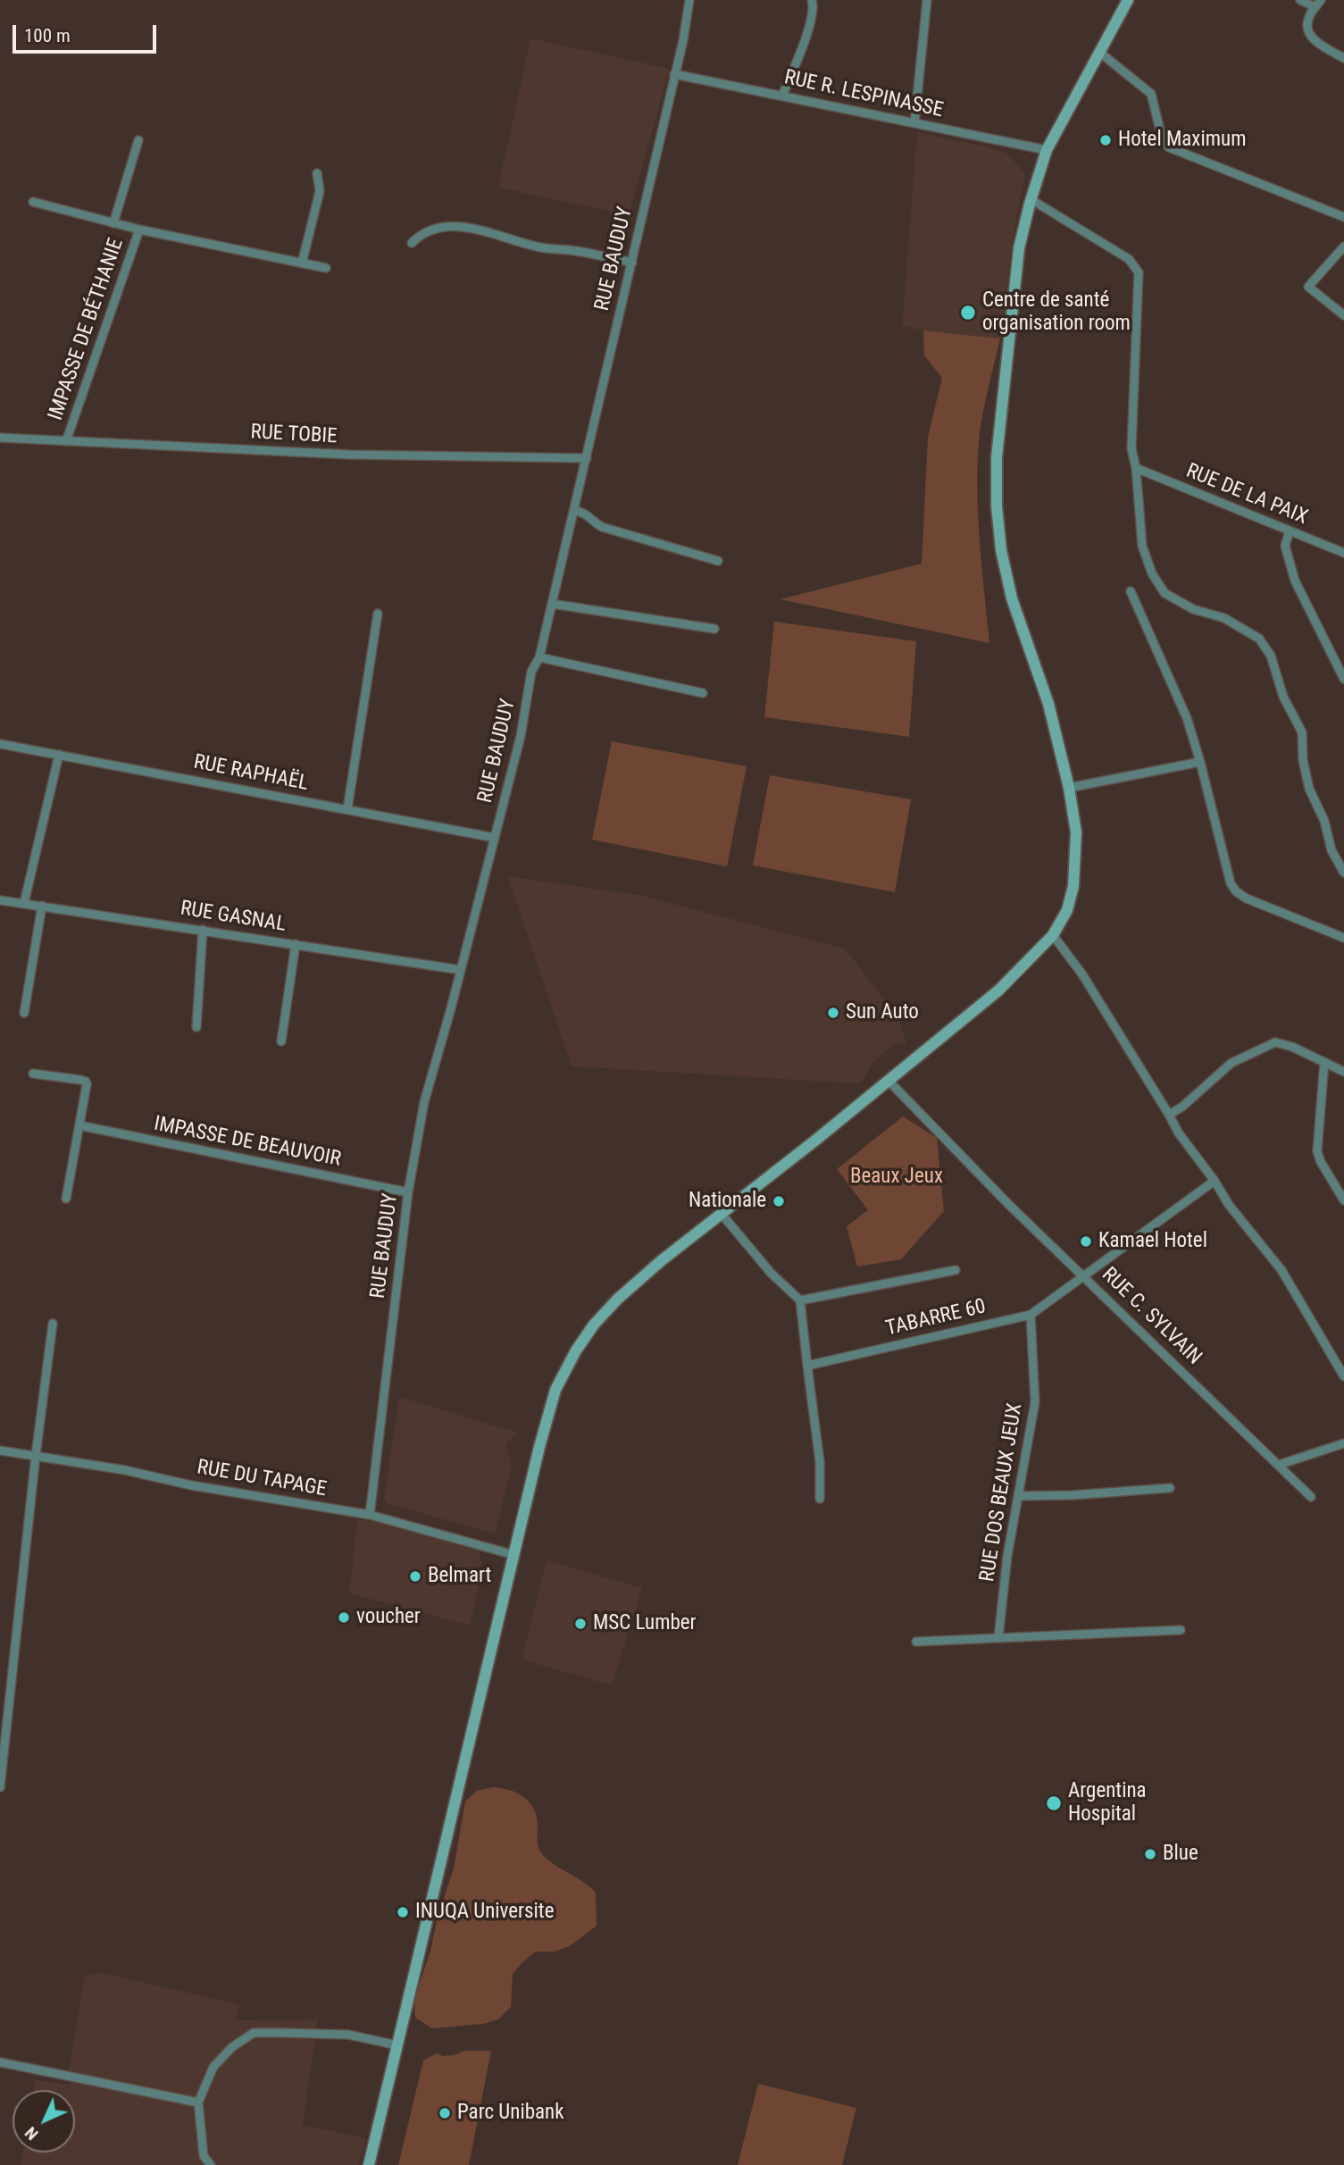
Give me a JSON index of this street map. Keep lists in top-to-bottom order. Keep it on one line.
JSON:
{"streets":{"street":["RUE R. LESPINASSE","RUE BAUDUY","IMPASSE DE BÉTHANIE","RUE TOBIE","RUE DE LA PAIX","RUE RAPHAËL","RUE GASNAL","IMPASSE DE BEAUVOIR","RUE C. SYLVAIN","TABARRE 60","RUE DU TAPAGE","RUE DOS BEAUX JEUX"]},"crossings":[["RUE R. LESPINASSE","RUE BAUDUY"],["RUE BAUDUY","RUE TOBIE"],["RUE BAUDUY","RUE RAPHAËL"],["RUE BAUDUY","RUE GASNAL"],["RUE BAUDUY","IMPASSE DE BEAUVOIR"],["RUE BAUDUY","RUE DU TAPAGE"],["IMPASSE DE BÉTHANIE","RUE TOBIE"],["RUE C. SYLVAIN","TABARRE 60"],["TABARRE 60","RUE DOS BEAUX JEUX"]],"parks":["Beaux Jeux"],"places":["Hotel Maximum","Centre de santé organisation room","Sun Auto","Nationale","Kamael Hotel","Belmart","voucher","MSC Lumber","Argentina Hospital","Blue","INUQA Universite","Parc Unibank"],"scale_bar":"100 m","north":"bottom left"}
